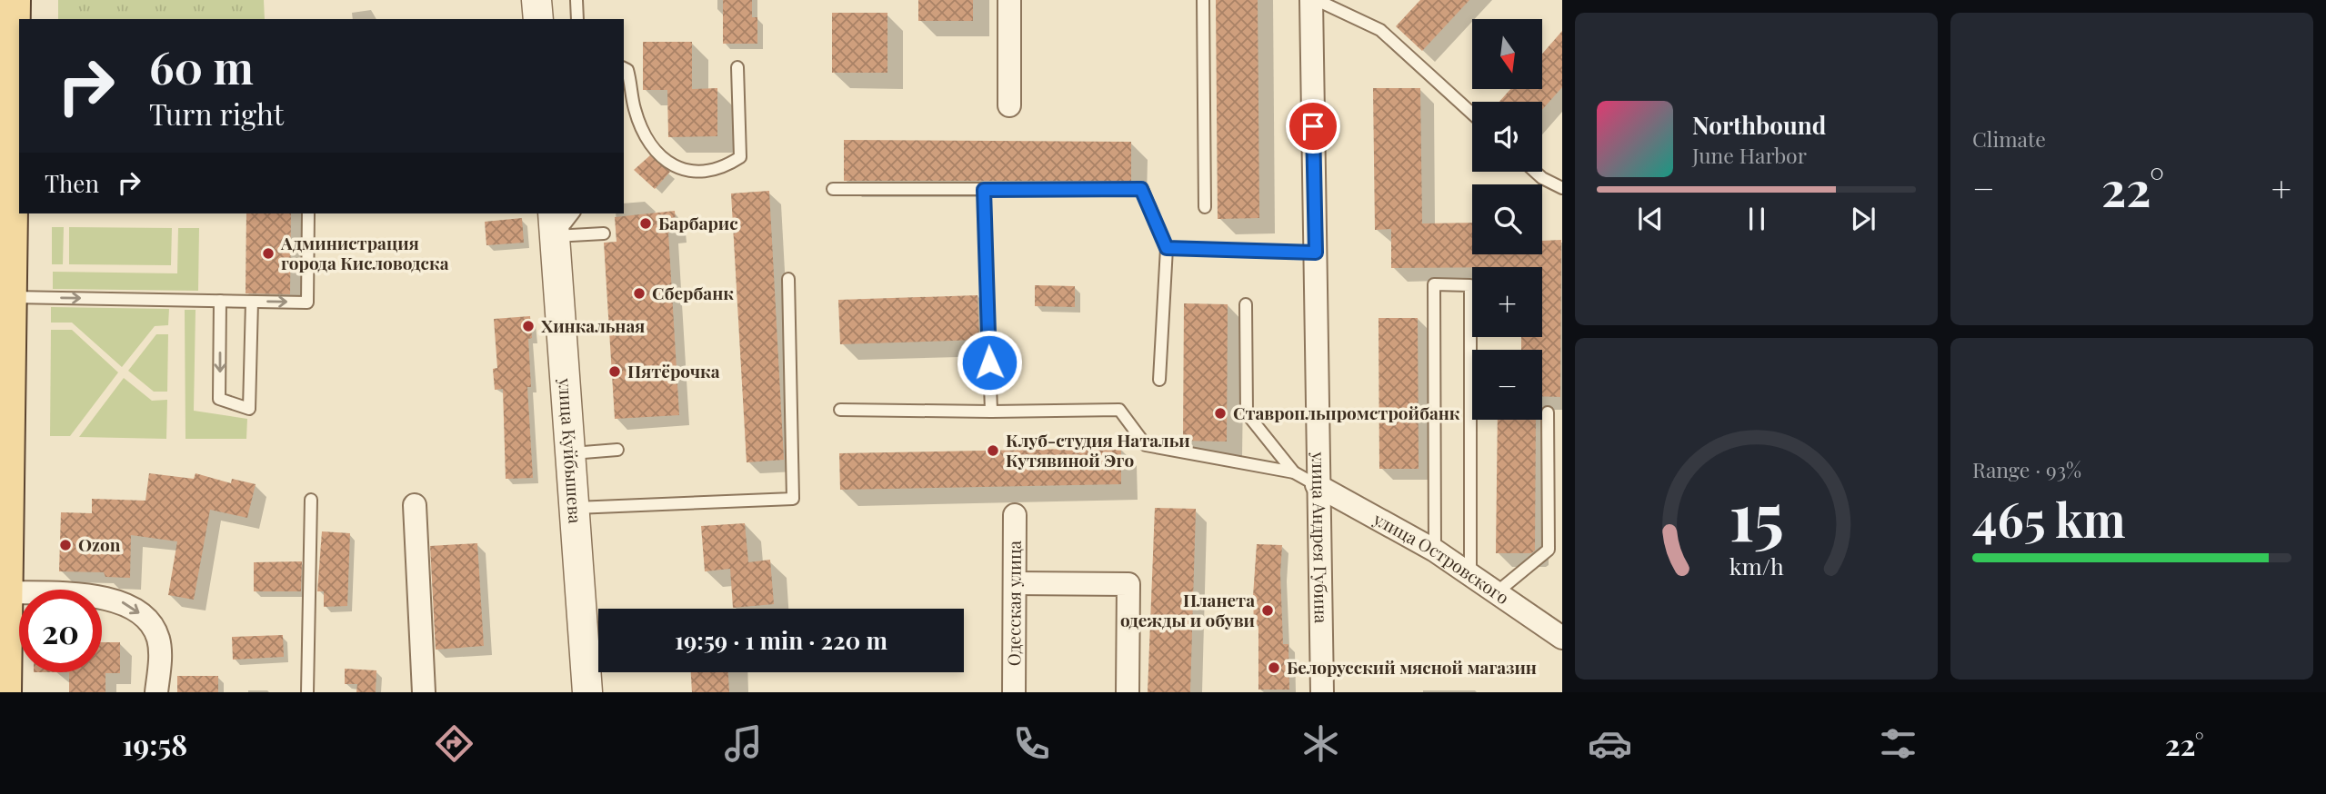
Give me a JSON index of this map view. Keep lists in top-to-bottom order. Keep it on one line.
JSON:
{"streets":{"street":["улица Куйбышева","улица Андрея Губина","улица Островского","Одесская улица"]},"crossings":[["улица Андрея Губина","улица Островского"]],"places":["Барбарис","Администрация города Кисловодска","Сбербанк","Хинкальная","Пятёрочка","Ставропльпромстройбанк","Клуб-студия Натальи Кутявиной Эго","Ozon","Планета одежды и обуви","Белорусский мясной магазин"],"north":"bottom","page":{"tile":["Climate",["Range · 93%","465 km"]],"map_buttons":["+","−"],"turn":["60 m","Turn right"],"song":["Northbound","June Harbor"],"then":"Then","heat":["−","22°","+"],"limit":"20","trip":"19:59 · 1 min · 220 m","tabs":["19:58","22°"],"gauge":["15","km/h"]}}
